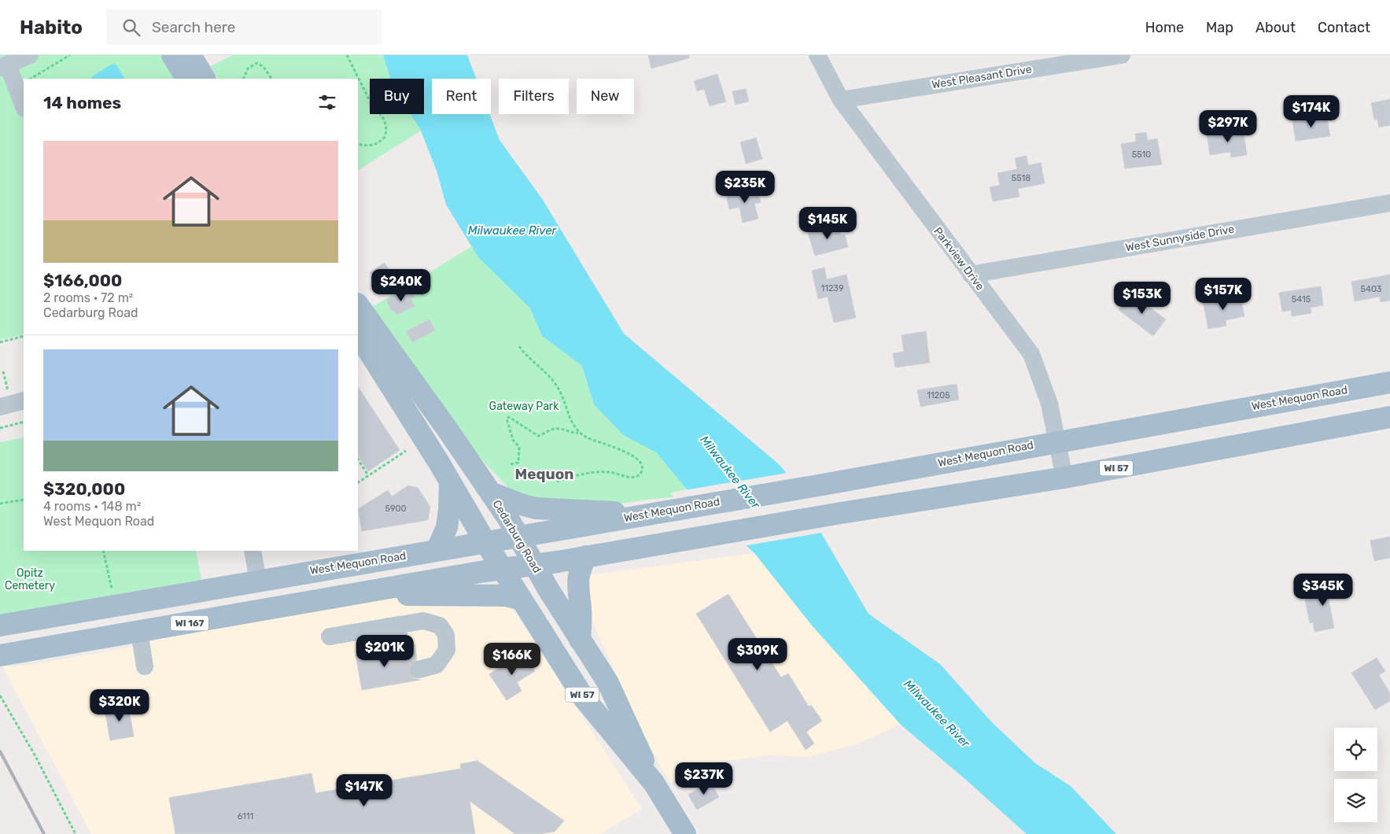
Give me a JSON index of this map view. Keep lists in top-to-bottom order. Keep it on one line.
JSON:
{"streets":{"main road":["West Mequon Road","WI 57","Cedarburg Road","WI 167"],"street":["West Pleasant Drive","West Sunnyside Drive","Parkview Drive"]},"crossings":[["West Pleasant Drive","Parkview Drive"],["West Sunnyside Drive","Parkview Drive"],["Parkview Drive","West Mequon Road"],["West Mequon Road","Cedarburg Road"]],"districts":["Mequon"],"water":["Milwaukee River"],"parks":["Gateway Park","Opitz Cemetery"],"house_numbers":["5510","5518","11239","5403","5415","11205","5900","6111"],"page":{"header":"Habito","search":"Search here","nav":["Home","Map","About","Contact"],"chip":["Buy","Rent","Filters","New"],"heading":"14 homes","price":["$174K","$297K","$235K","$145K","$240K","$157K","$153K","$345K","$201K","$309K","$166K","$320K","$237K","$147K"],"list":[{"name":"$166,000","note":"2 rooms · 72 m² · Cedarburg Road"},{"name":"$320,000","note":"4 rooms · 148 m² · West Mequon Road"}]}}
